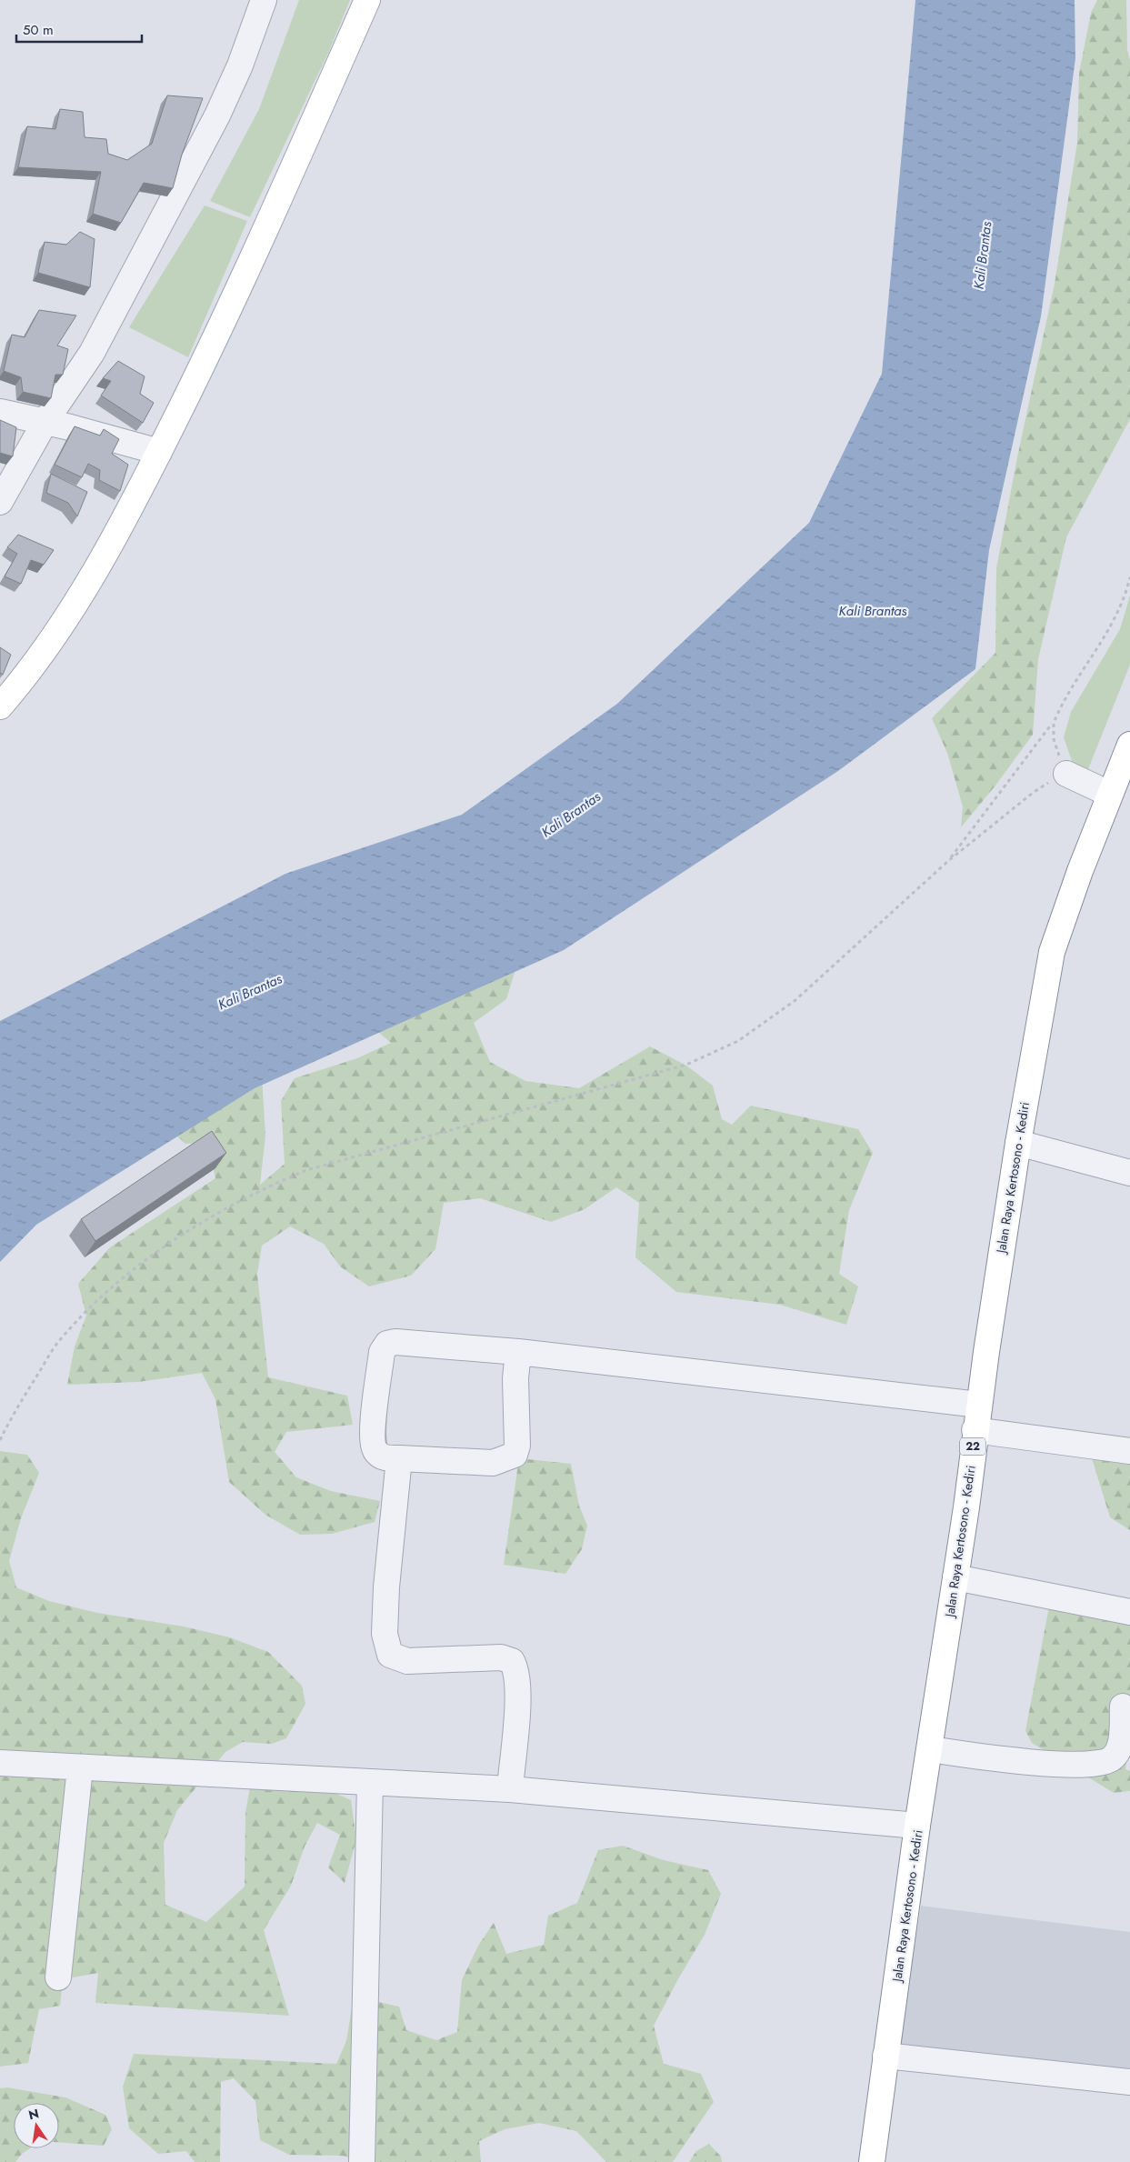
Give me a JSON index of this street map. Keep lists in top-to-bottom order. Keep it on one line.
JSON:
{"streets":{"main road":["Jalan Raya Kertosono - Kediri","22"]},"water":["Kali Brantas"],"scale_bar":"50 m","north":"top"}
